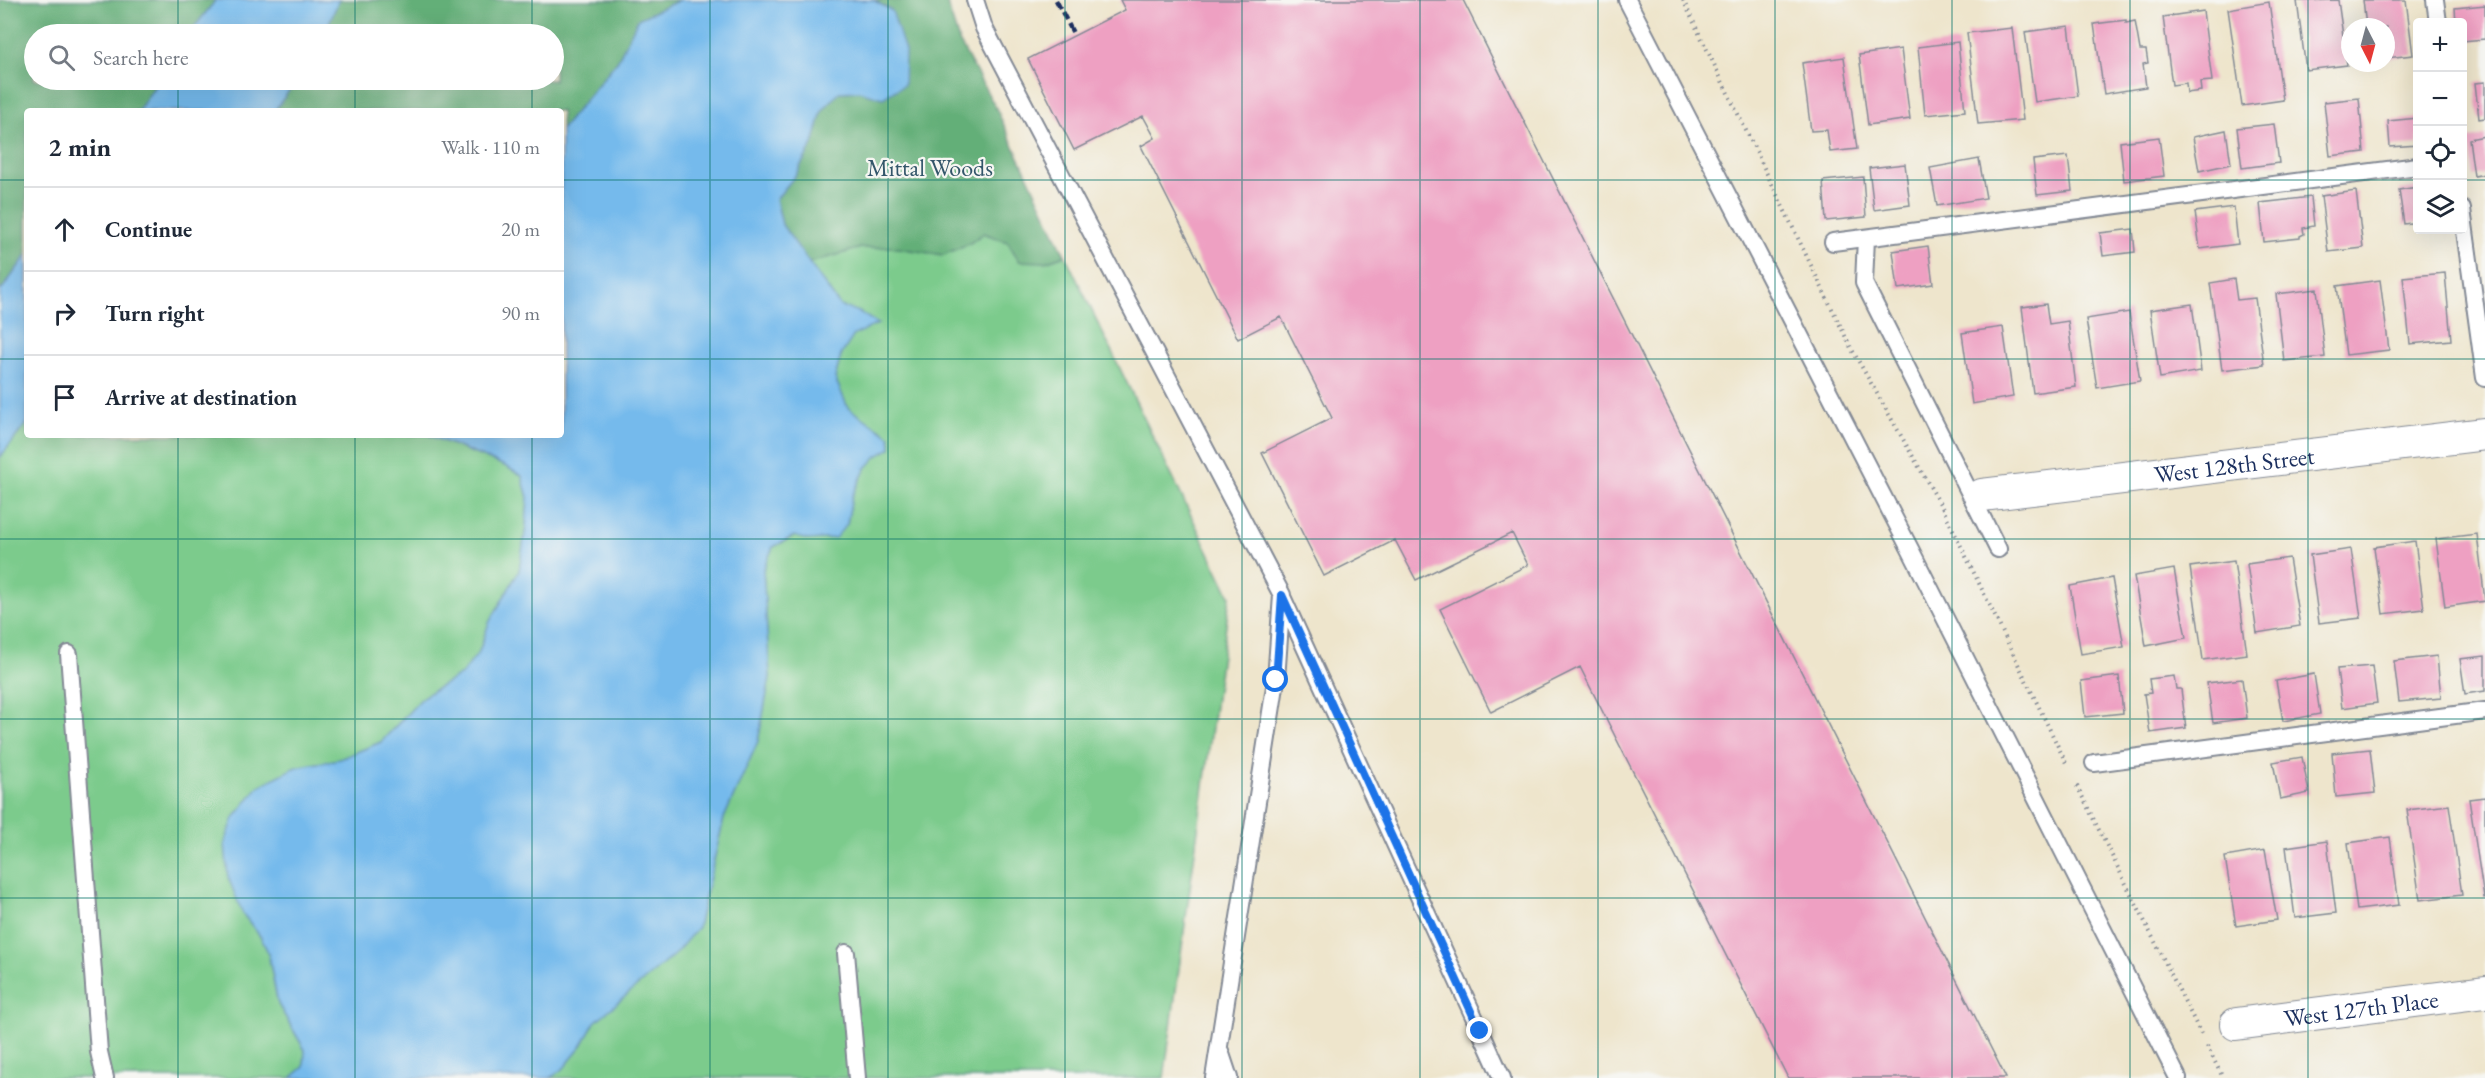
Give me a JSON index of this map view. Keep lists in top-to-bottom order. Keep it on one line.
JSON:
{"streets":{"street":["West 128th Street","West 127th Place"]},"parks":["Mittal Woods"],"north":"bottom","page":{"map_buttons":["+","−"],"search":"Search here","heading":["2 min","Walk · 110 m"],"list":[["Continue","20 m"],["Turn right","90 m"],"Arrive at destination"]}}
